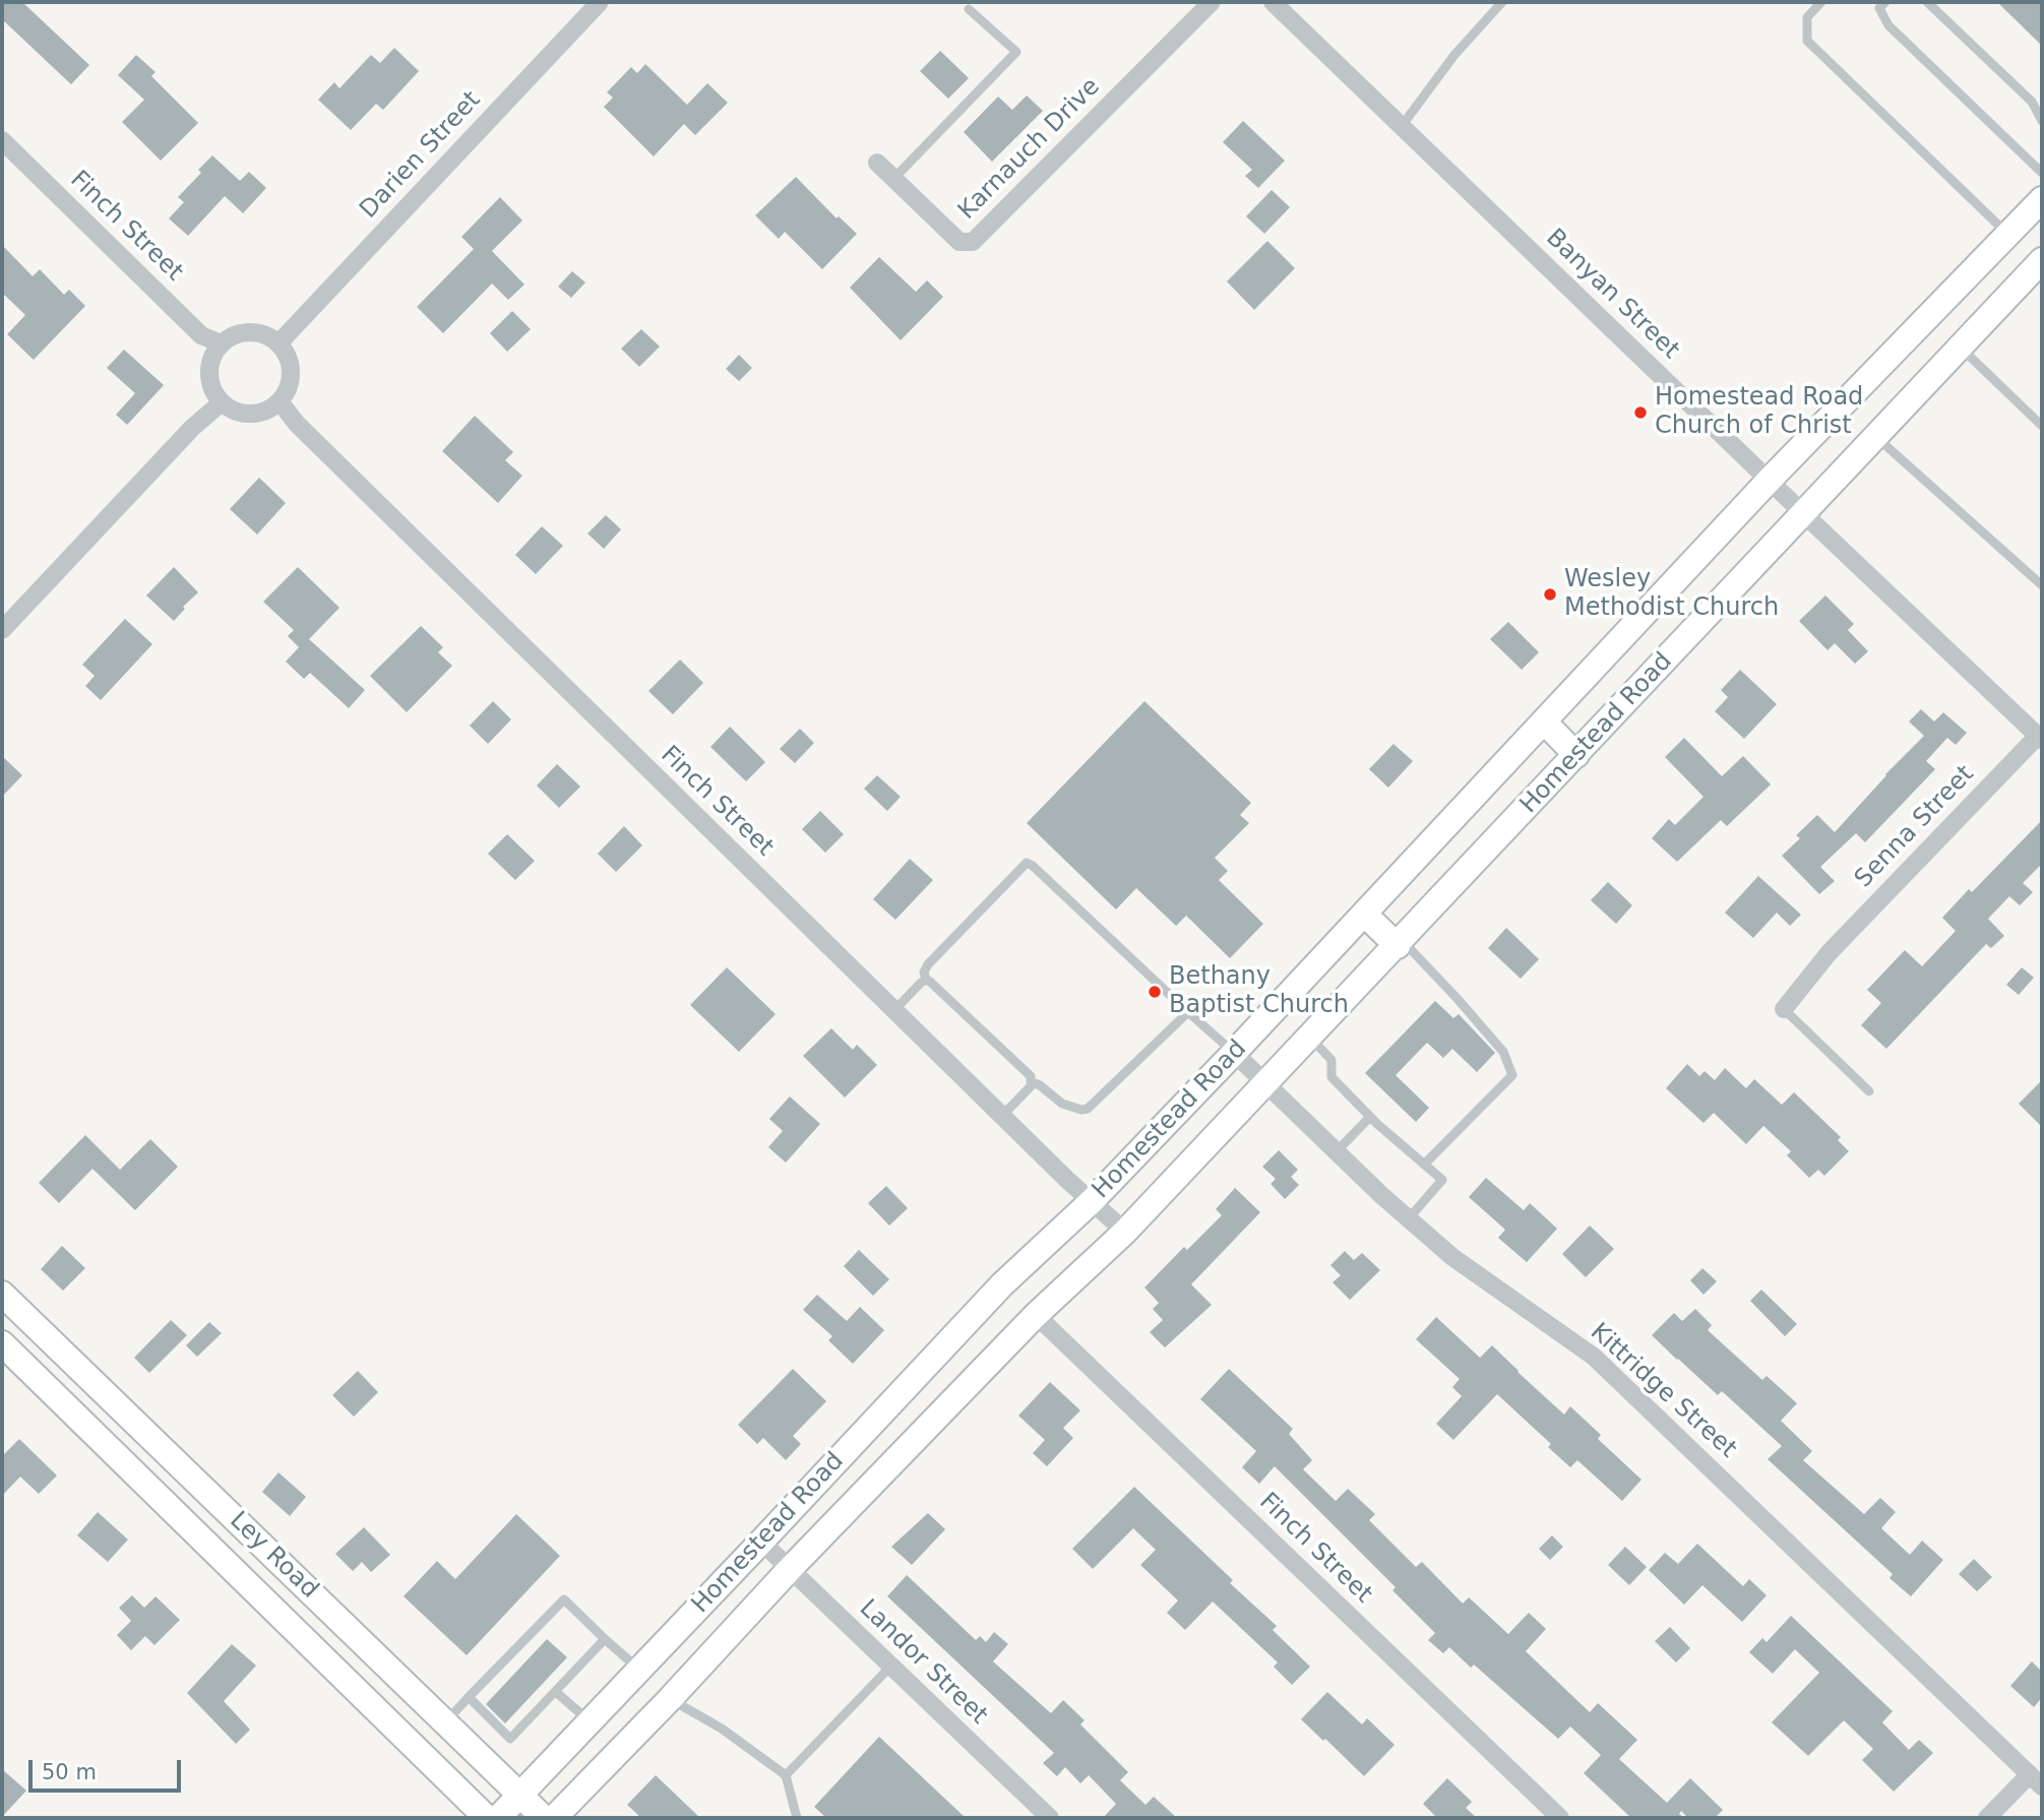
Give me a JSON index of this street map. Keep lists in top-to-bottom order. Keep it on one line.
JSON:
{"streets":{"main road":["Homestead Road","Ley Road"],"street":["Karnauch Drive","Darien Street","Finch Street","Banyan Street","Senna Street","Kittridge Street","Landor Street"]},"crossings":[["Darien Street","Finch Street"],["Finch Street","Homestead Road"],["Banyan Street","Homestead Road"],["Banyan Street","Senna Street"],["Homestead Road","Kittridge Street"],["Homestead Road","Ley Road"],["Homestead Road","Landor Street"]],"places":["Homestead Road Church of Christ","Wesley Methodist Church","Bethany Baptist Church"],"scale_bar":"50 m"}
